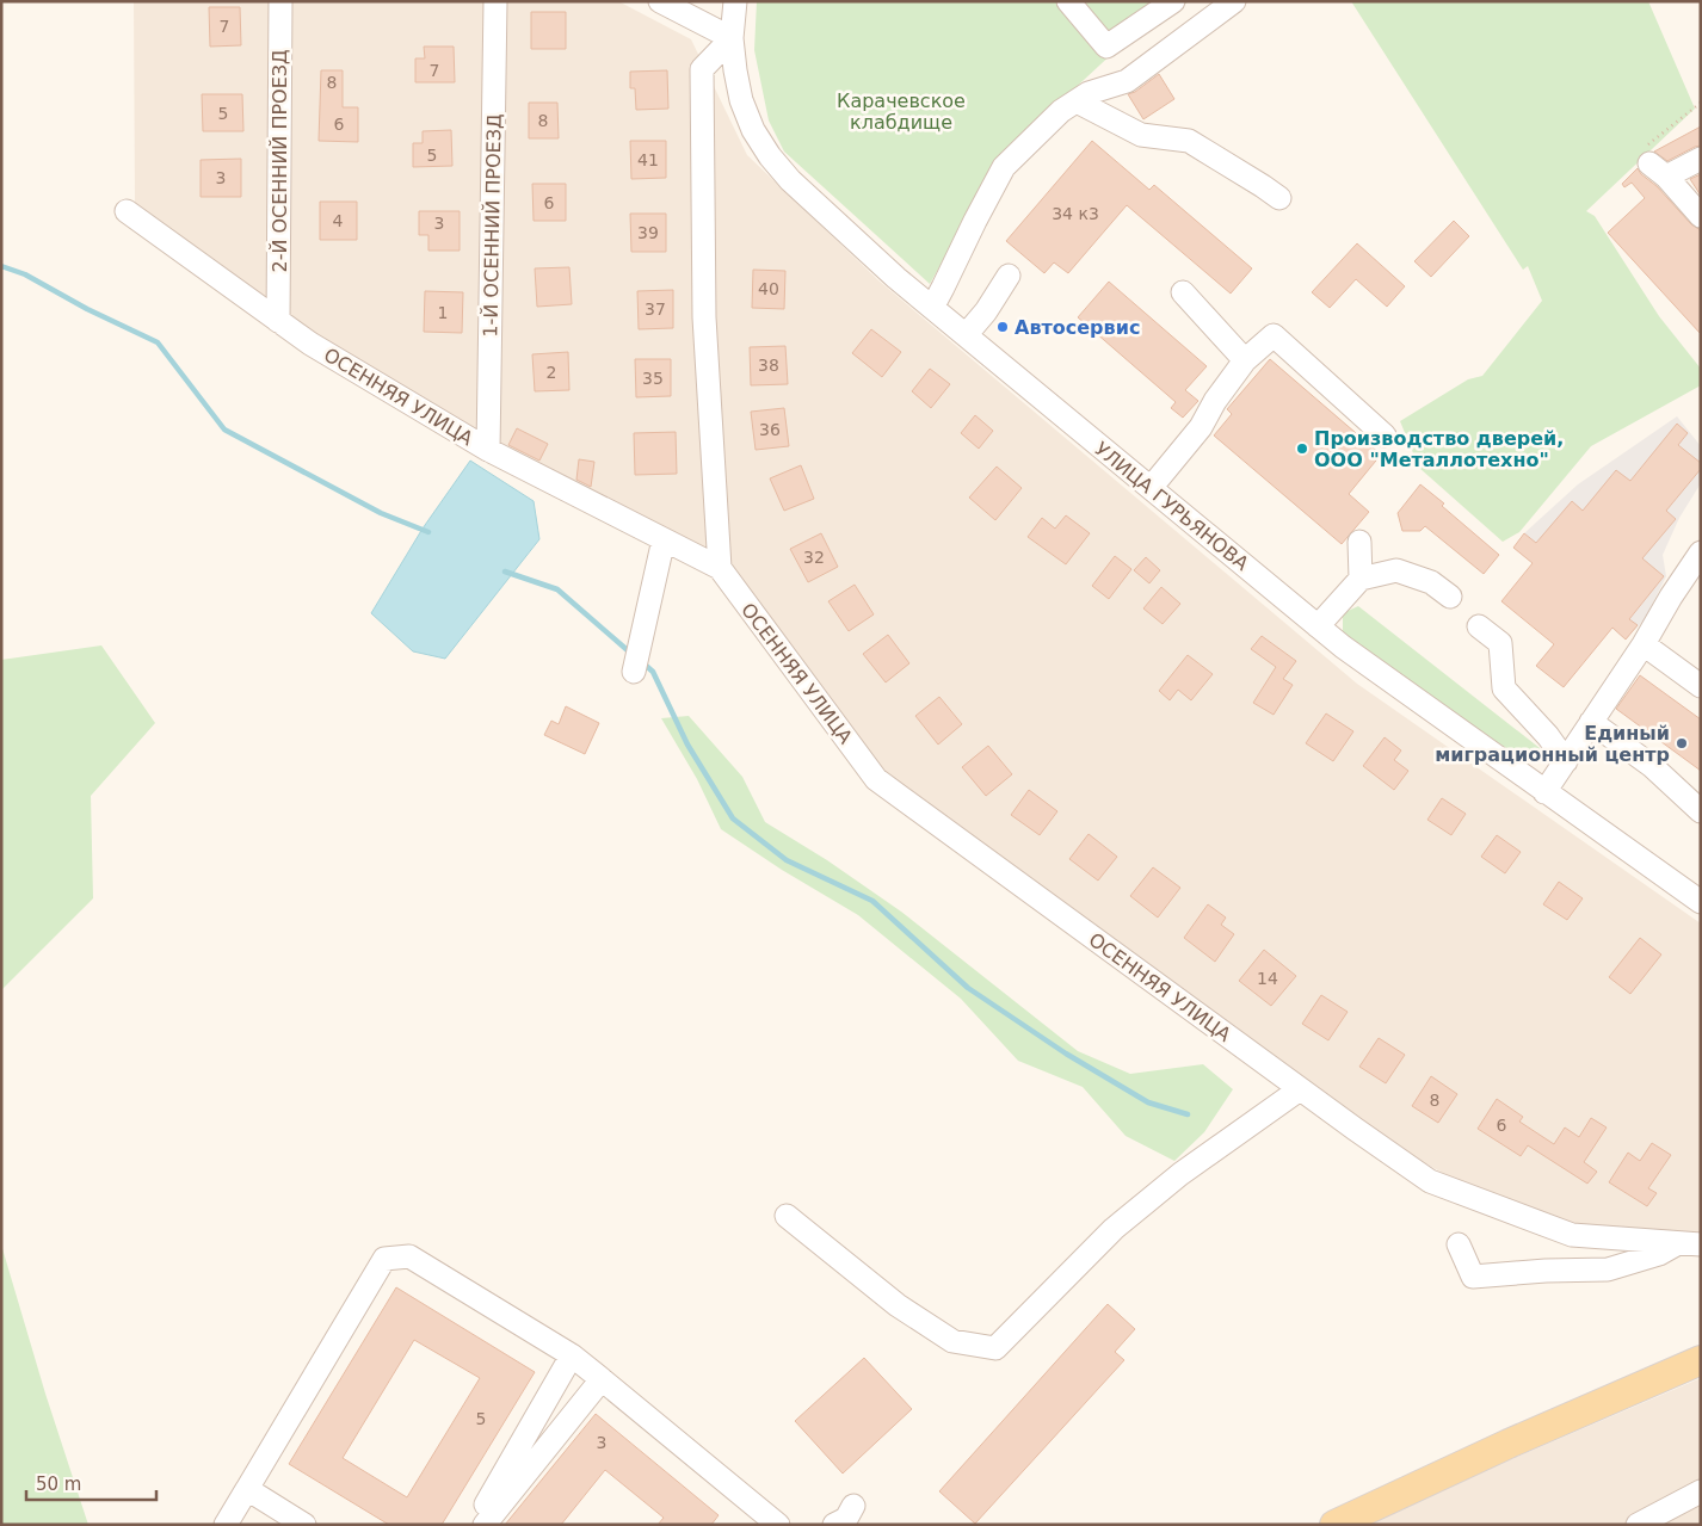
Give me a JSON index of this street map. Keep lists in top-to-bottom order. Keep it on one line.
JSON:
{"streets":{"street":["2-Й ОСЕННИЙ ПРОЕЗД","1-Й ОСЕННИЙ ПРОЕЗД","ОСЕННЯЯ УЛИЦА","УЛИЦА ГУРЬЯНОВА"]},"crossings":[["2-Й ОСЕННИЙ ПРОЕЗД","ОСЕННЯЯ УЛИЦА"],["1-Й ОСЕННИЙ ПРОЕЗД","ОСЕННЯЯ УЛИЦА"]],"parks":["Карачевское клабдище"],"places":["Автосервис","Производство дверей, ООО \"Металлотехно\"","Единый миграционный центр"],"house_numbers":["7","7","8","5","8","6","5","41","3","6","34 к3","4","3","39","40","37","1","38","2","35","36","32","14","8","6","5","3"],"scale_bar":"50 m"}
